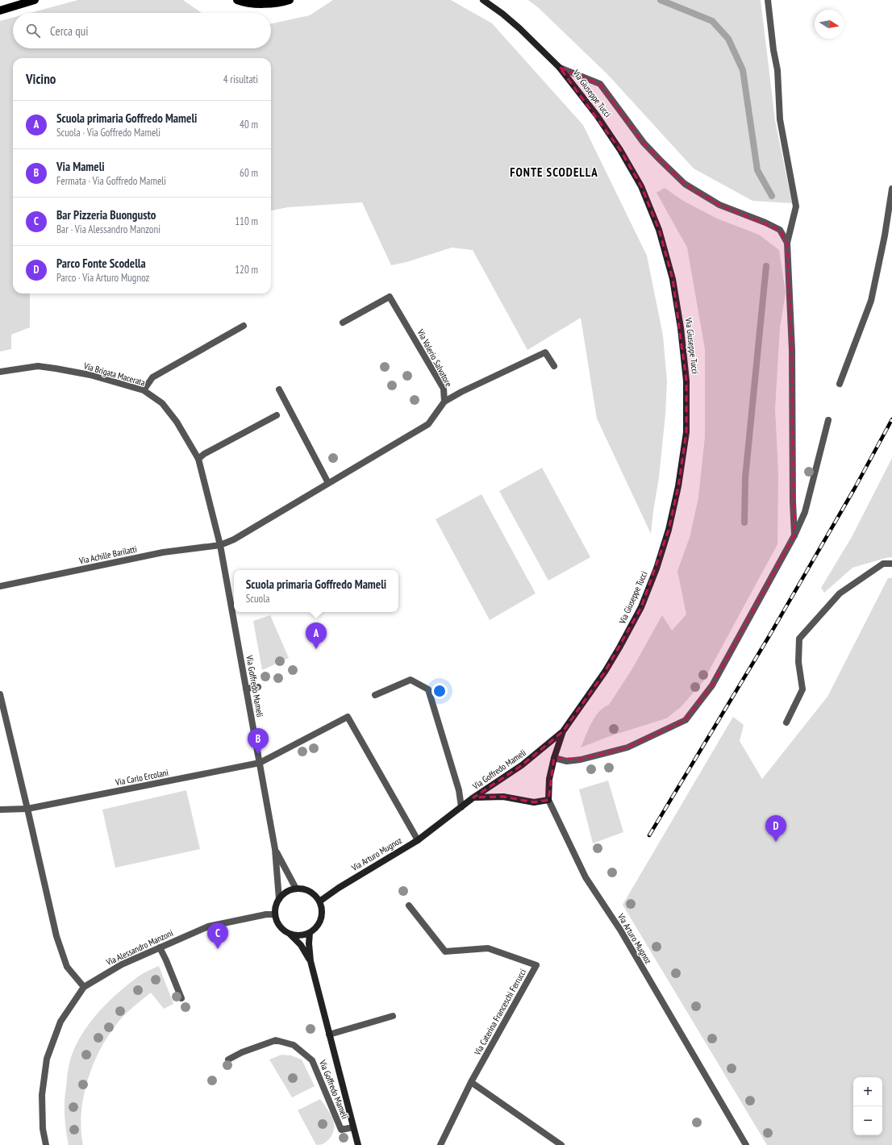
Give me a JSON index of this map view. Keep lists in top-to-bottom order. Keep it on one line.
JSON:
{"streets":{"main road":["Via Giuseppe Tucci","Via Goffredo Mameli","Via Arturo Mugnoz"],"street":["Via Valerio Salvatore","Via Brigata Macerata","Via Achille Barilatti","Via Carlo Ercolani","Via Alessandro Manzoni","Via Caterina Franceschi Ferrucci"]},"crossings":[["Via Giuseppe Tucci","Via Goffredo Mameli"],["Via Giuseppe Tucci","Via Arturo Mugnoz"],["Via Valerio Salvatore","Via Brigata Macerata"],["Via Valerio Salvatore","Via Achille Barilatti"],["Via Valerio Salvatore","Via Goffredo Mameli"],["Via Brigata Macerata","Via Achille Barilatti"],["Via Brigata Macerata","Via Goffredo Mameli"],["Via Achille Barilatti","Via Goffredo Mameli"],["Via Goffredo Mameli","Via Carlo Ercolani"],["Via Goffredo Mameli","Via Arturo Mugnoz"],["Via Goffredo Mameli","Via Alessandro Manzoni"],["Via Carlo Ercolani","Via Arturo Mugnoz"],["Via Arturo Mugnoz","Via Alessandro Manzoni"]],"districts":["FONTE SCODELLA"],"north":"right","page":{"search":"Cerca qui","heading":["Vicino","4 risultati"],"list":[{"mark":"A","name":"Scuola primaria Goffredo Mameli","note":"Scuola · Via Goffredo Mameli","value":"40 m"},{"mark":"B","name":"Via Mameli","note":"Fermata · Via Goffredo Mameli","value":"60 m"},{"mark":"C","name":"Bar Pizzeria Buongusto","note":"Bar · Via Alessandro Manzoni","value":"110 m"},{"mark":"D","name":"Parco Fonte Scodella","note":"Parco · Via Arturo Mugnoz","value":"120 m"}],"popup":["Scuola primaria Goffredo Mameli","Scuola"],"pins":["A","B","D","C"],"map_buttons":["+","−"]}}
